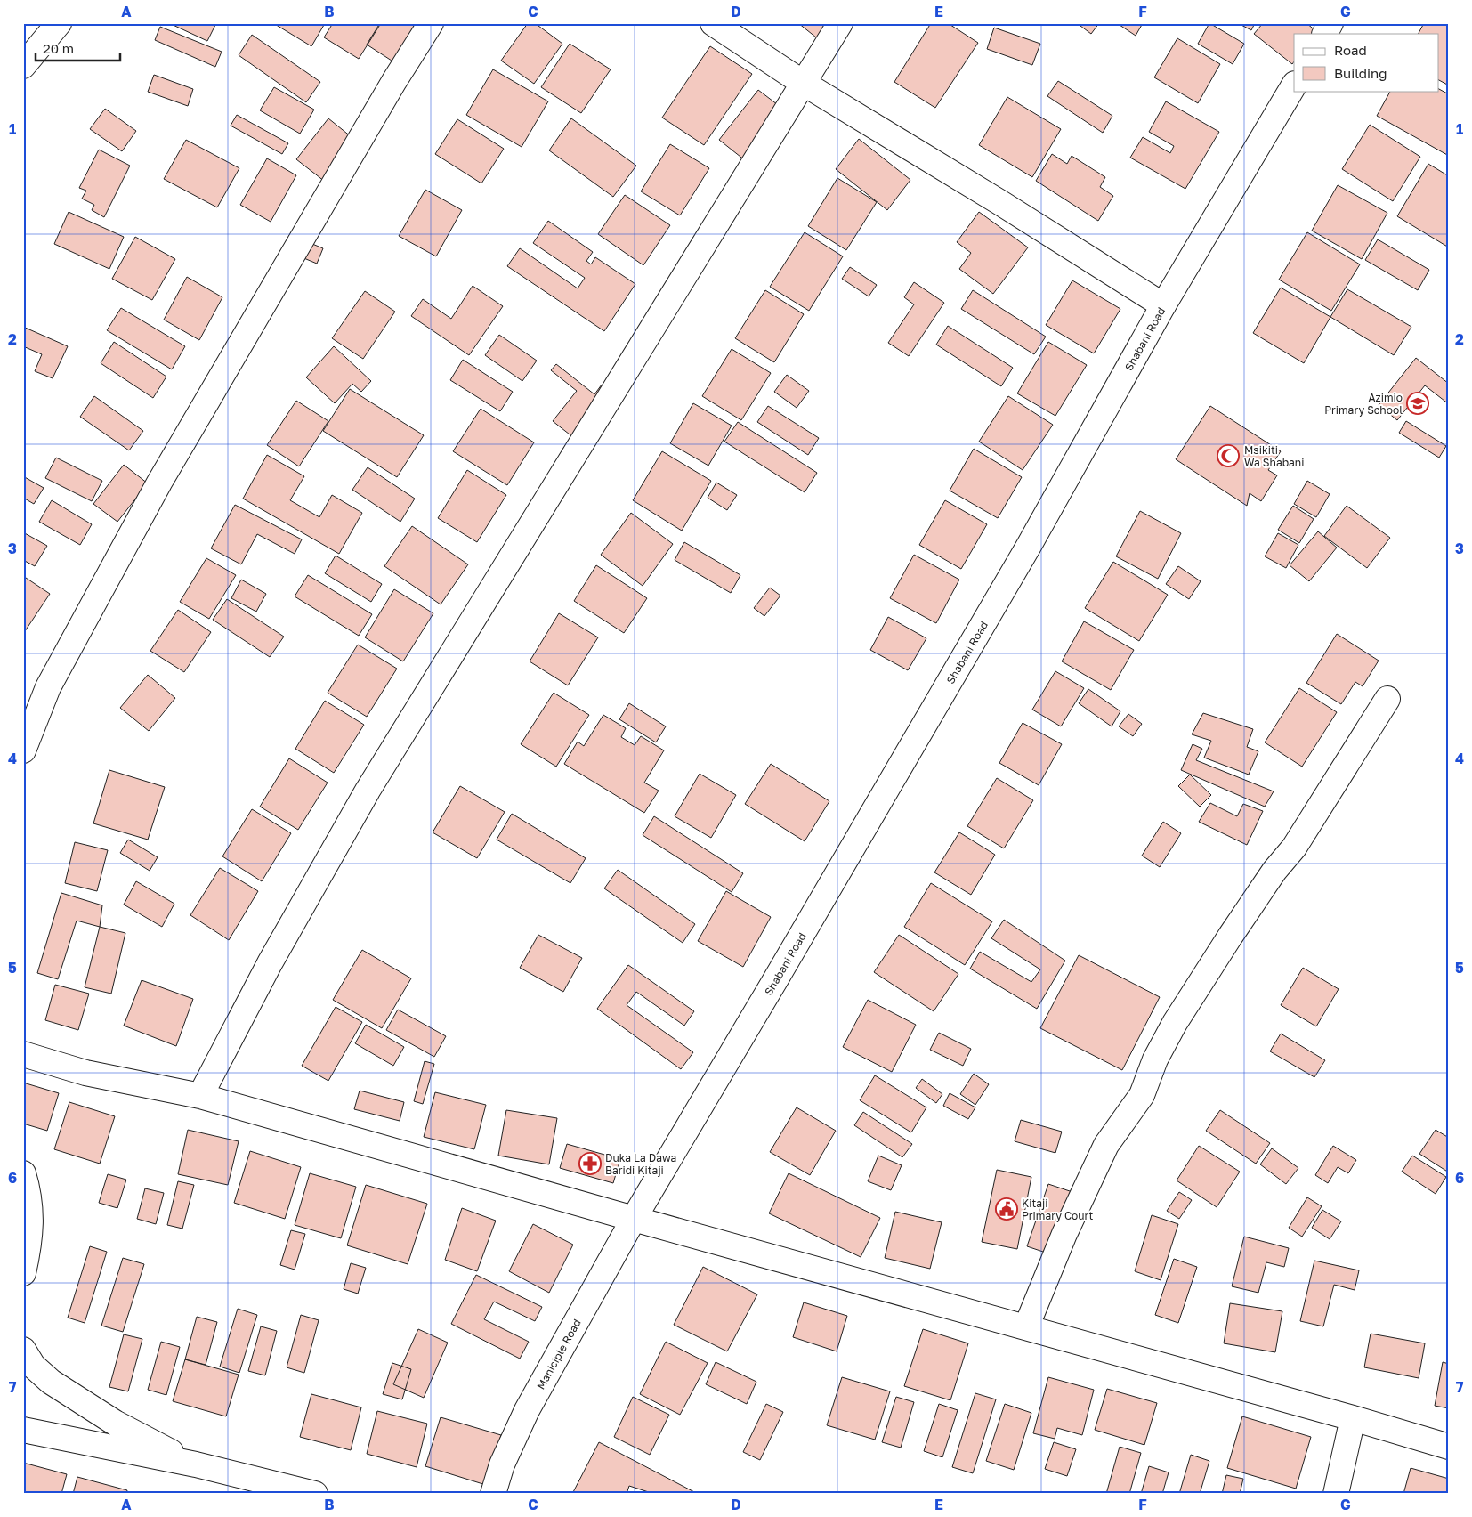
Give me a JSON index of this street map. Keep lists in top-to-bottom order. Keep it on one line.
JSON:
{"streets":{"street":["Shabani Road","Maniciple Road"]},"crossings":[["Shabani Road","Maniciple Road"]],"places":{"school or university":["Azimio Primary School"],"mosque":["Msikiti Wa Shabani"],"pharmacy":["Duka La Dawa Baridi Kitaji"],"public building":["Kitaji Primary Court"]},"legend":["Road","Building"],"scale_bar":"20 m","grid":{"columns":["A","B","C","D","E","F","G"],"rows":["1","2","3","4","5","6","7"]}}
